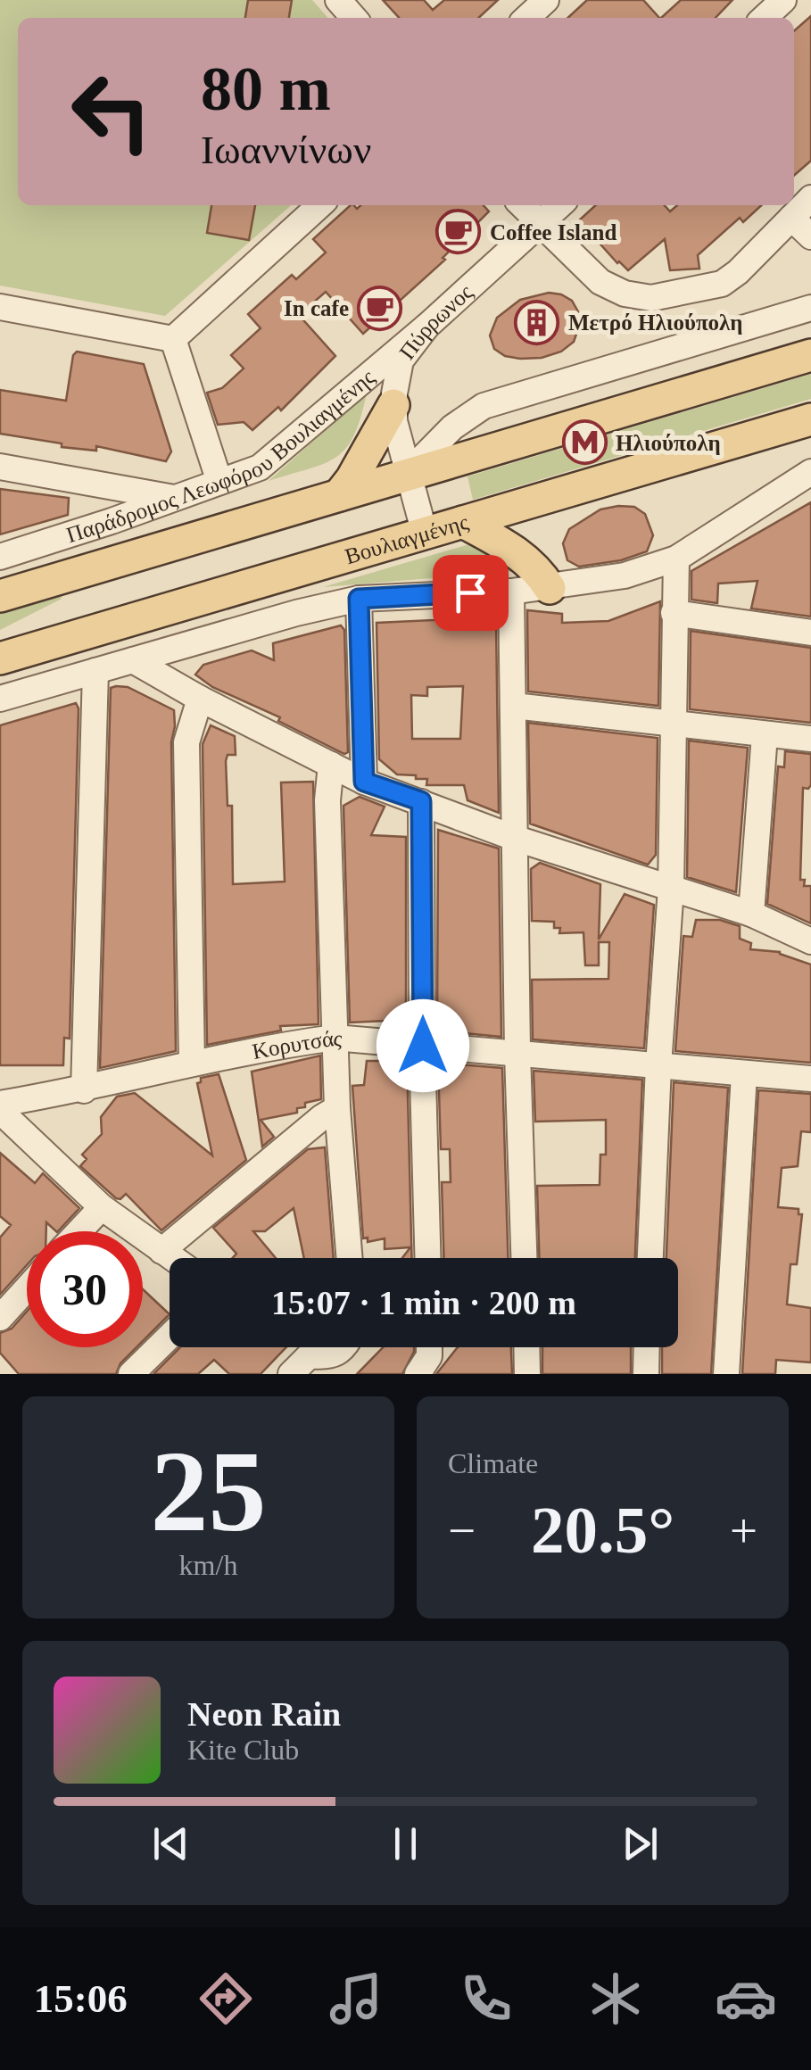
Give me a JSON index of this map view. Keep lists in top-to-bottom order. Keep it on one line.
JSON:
{"streets":{"main road":["Βουλιαγμένης"],"street":["Πύρρωνος","Παράδρομος Λεωφόρου Βουλιαγμένης","Κορυτσάς"]},"crossings":[["Πύρρωνος","Παράδρομος Λεωφόρου Βουλιαγμένης"],["Πύρρωνος","Βουλιαγμένης"]],"places":{"cafe":["Coffee Island","In cafe"],"building":["Μετρό Ηλιούπολη"],"metro station":["Ηλιούπολη"]},"page":{"turn":["80 m","Ιωαννίνων"],"limit":"30","trip":"15:07 · 1 min · 200 m","tile":[["25","km/h"],"Climate"],"heat":["−","20.5°","+"],"song":["Neon Rain","Kite Club"],"tabs":"15:06"}}
